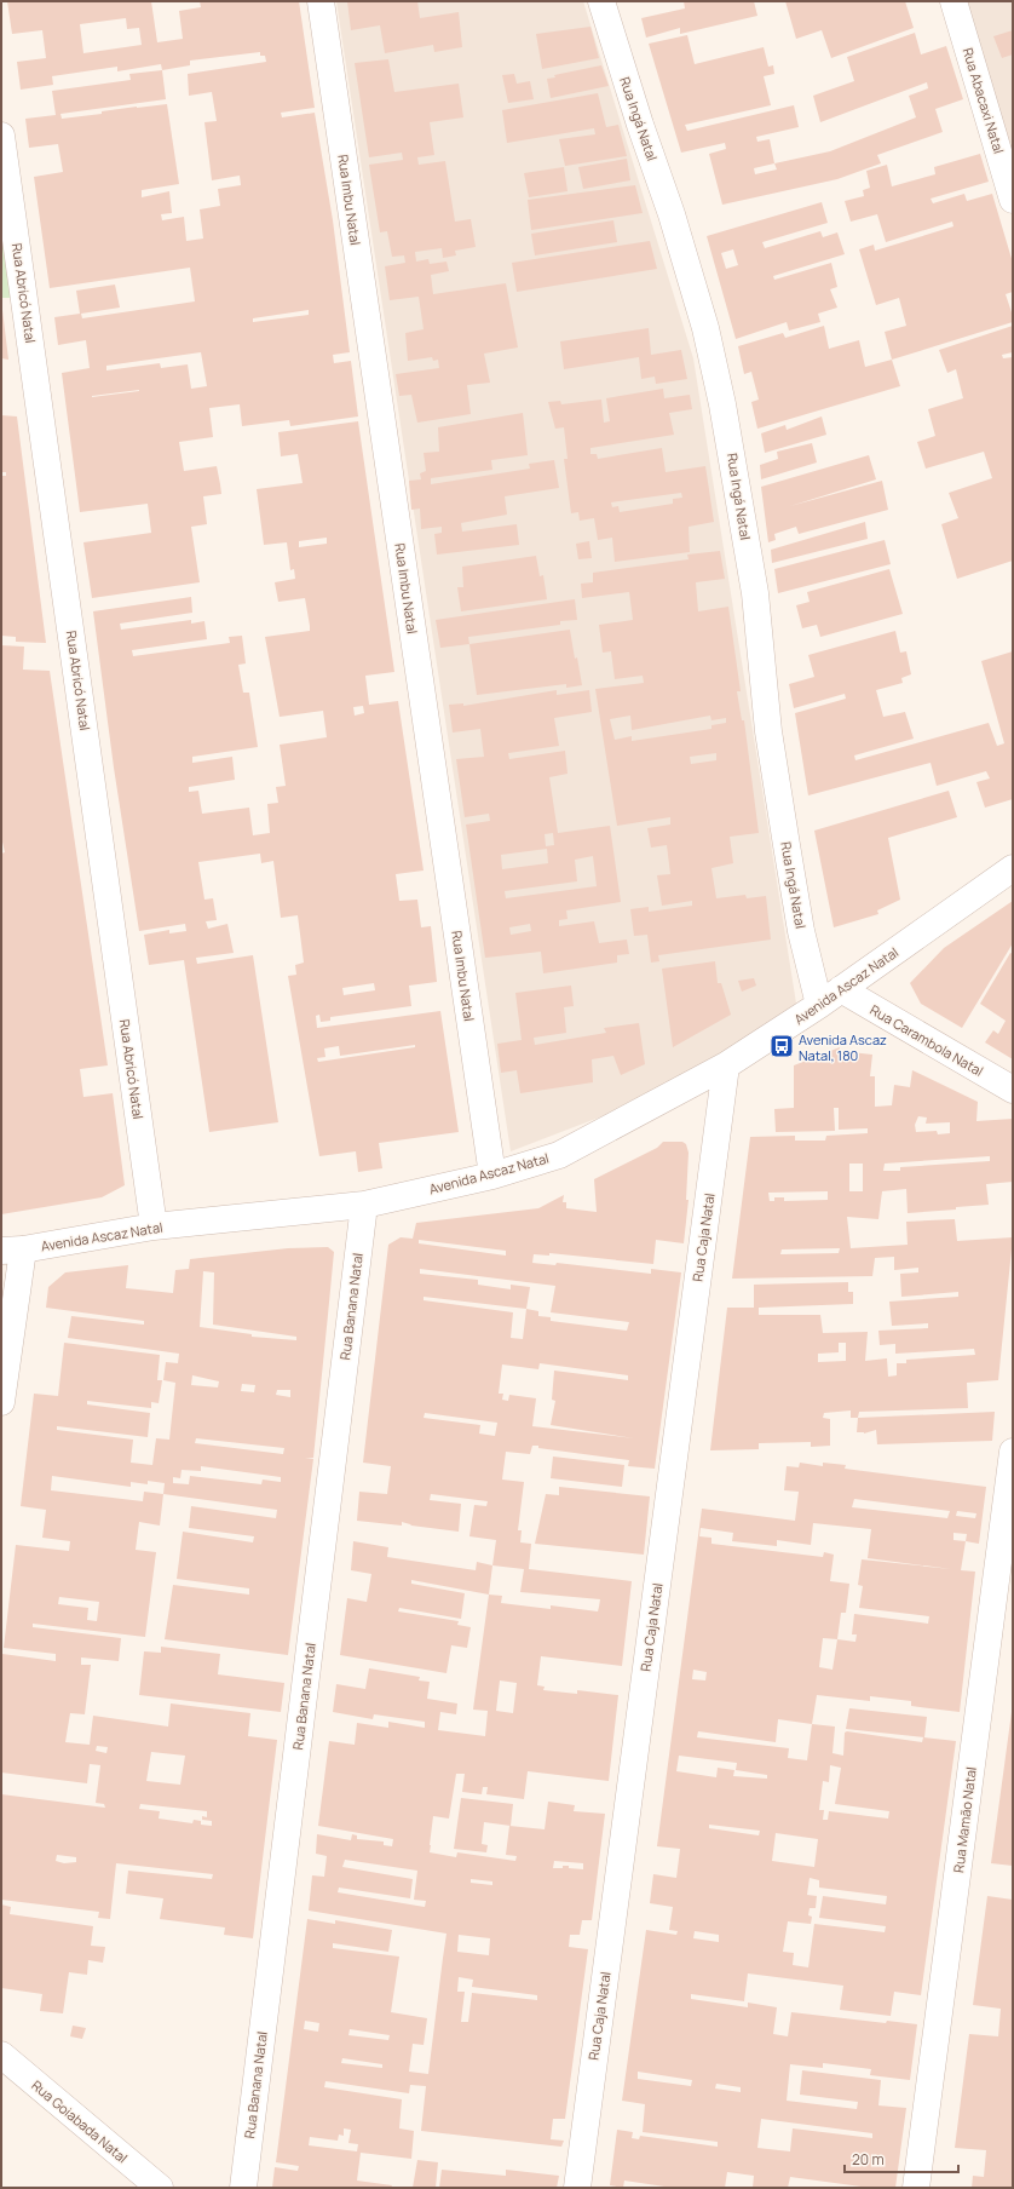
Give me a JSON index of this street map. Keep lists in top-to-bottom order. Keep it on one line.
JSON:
{"streets":{"street":["Rua Abacaxi Natal","Rua Ingá Natal","Rua Imbu Natal","Rua Abricó Natal","Avenida Ascaz Natal","Rua Carambola Natal","Rua Caja Natal","Rua Banana Natal","Rua Mamão Natal","Rua Goiabada Natal"]},"crossings":[["Rua Ingá Natal","Avenida Ascaz Natal"],["Rua Imbu Natal","Avenida Ascaz Natal"],["Rua Abricó Natal","Avenida Ascaz Natal"],["Avenida Ascaz Natal","Rua Carambola Natal"],["Avenida Ascaz Natal","Rua Caja Natal"],["Avenida Ascaz Natal","Rua Banana Natal"]],"places":{"bus stop":["Avenida Ascaz Natal, 180"]},"scale_bar":"20 m"}
